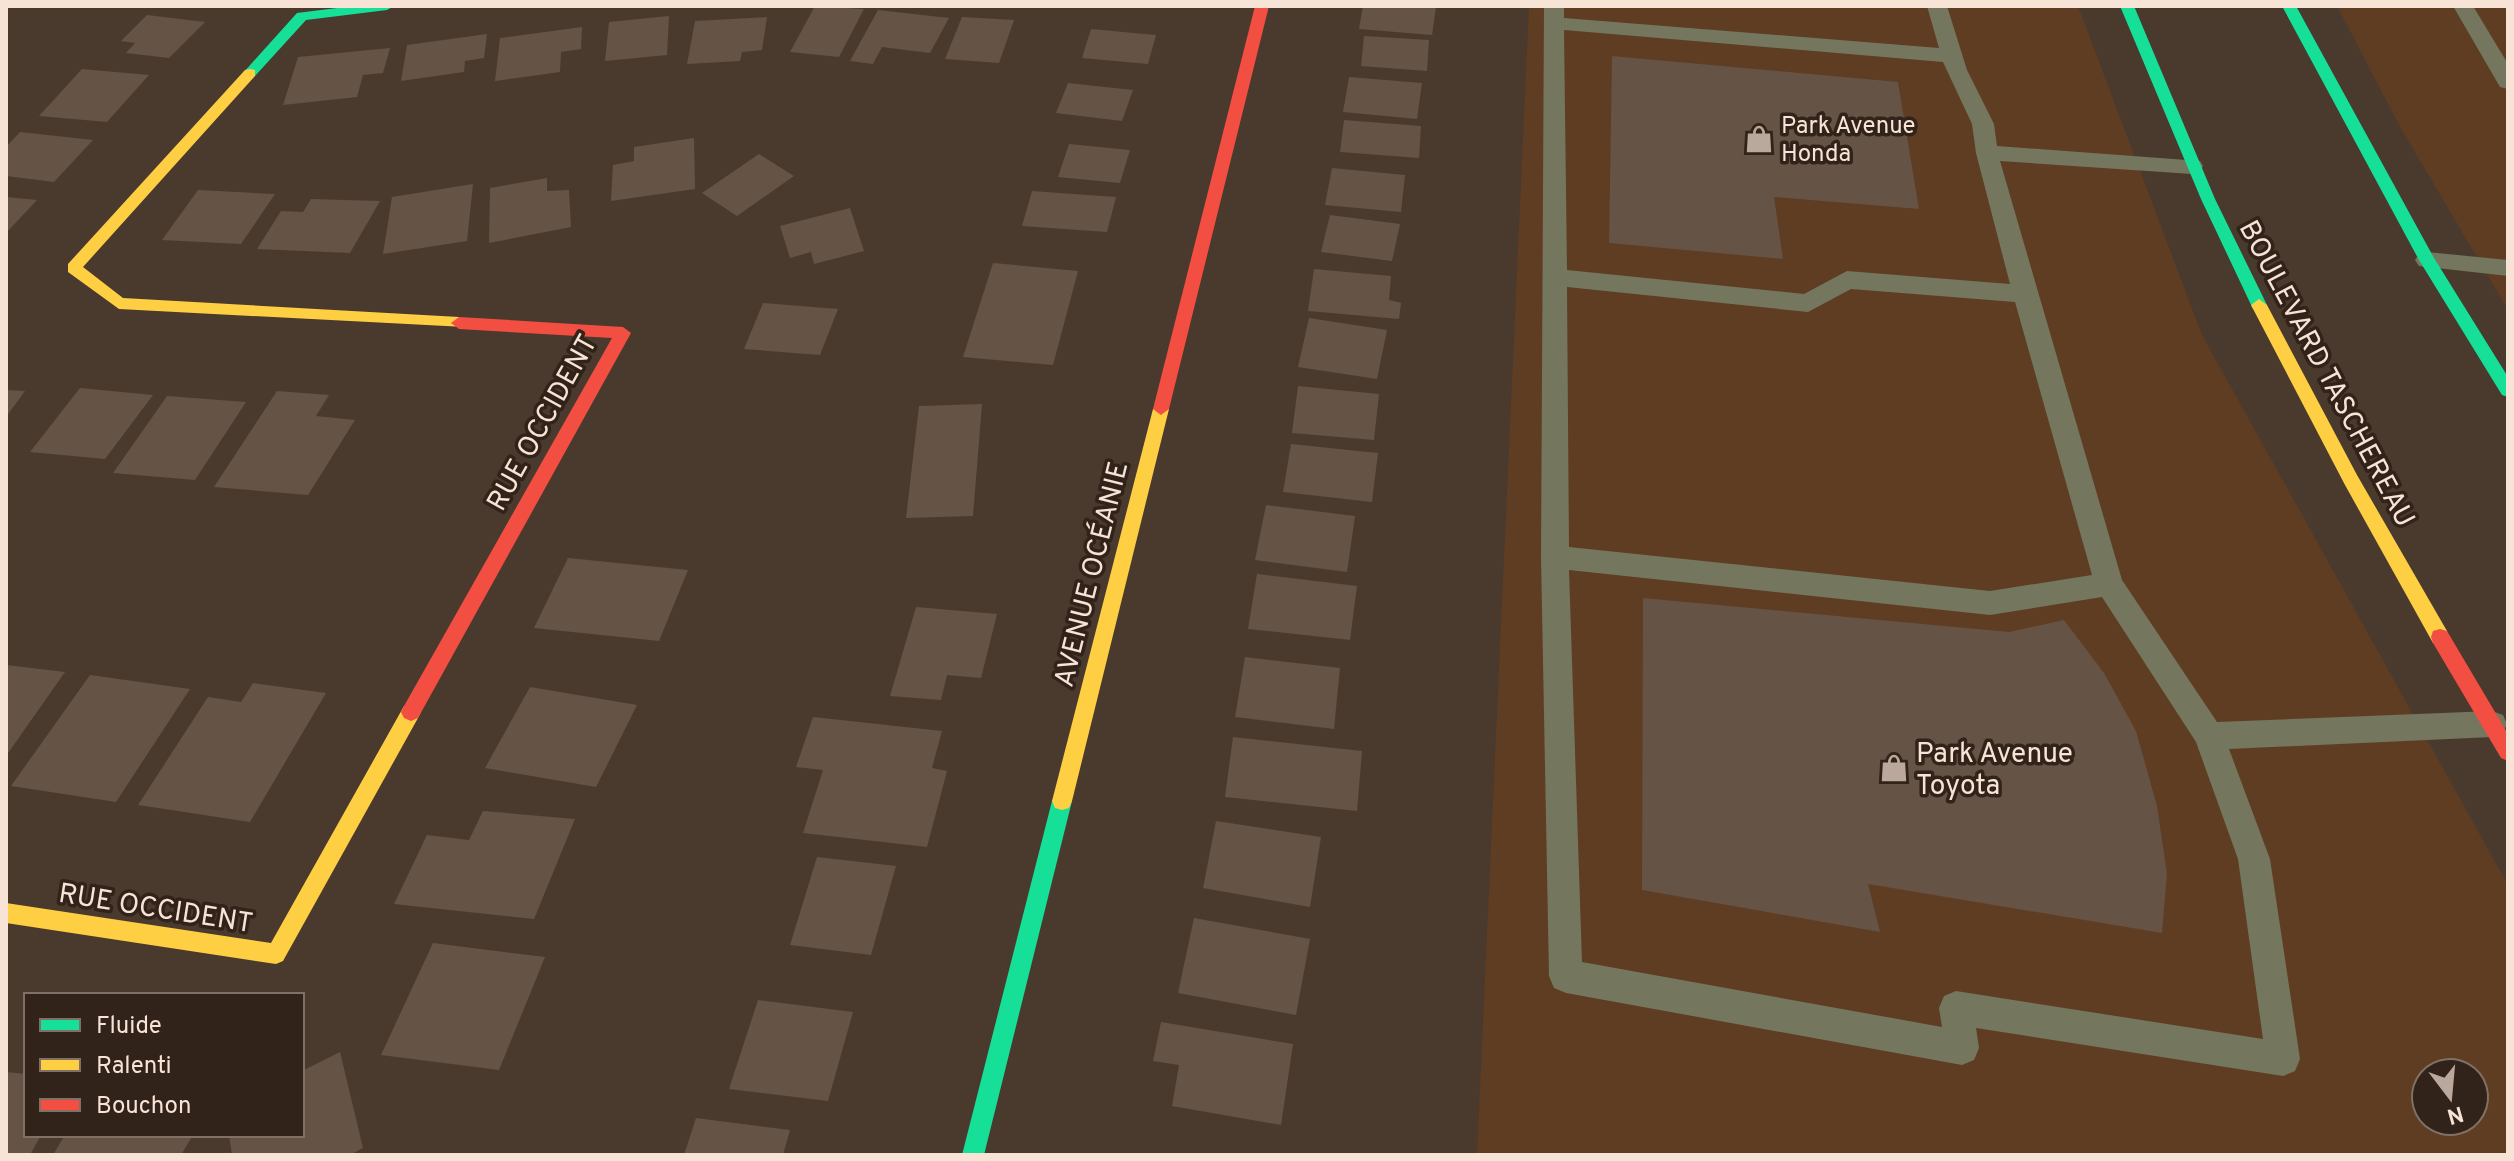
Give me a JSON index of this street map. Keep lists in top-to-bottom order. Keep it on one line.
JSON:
{"streets":{"street":["BOULEVARD TASCHEREAU","RUE OCCIDENT","AVENUE OCÉANIE"]},"places":{"shop":["Park Avenue Honda","Park Avenue Toyota"]},"legend":["Fluide","Ralenti","Bouchon"],"north":"bottom"}
